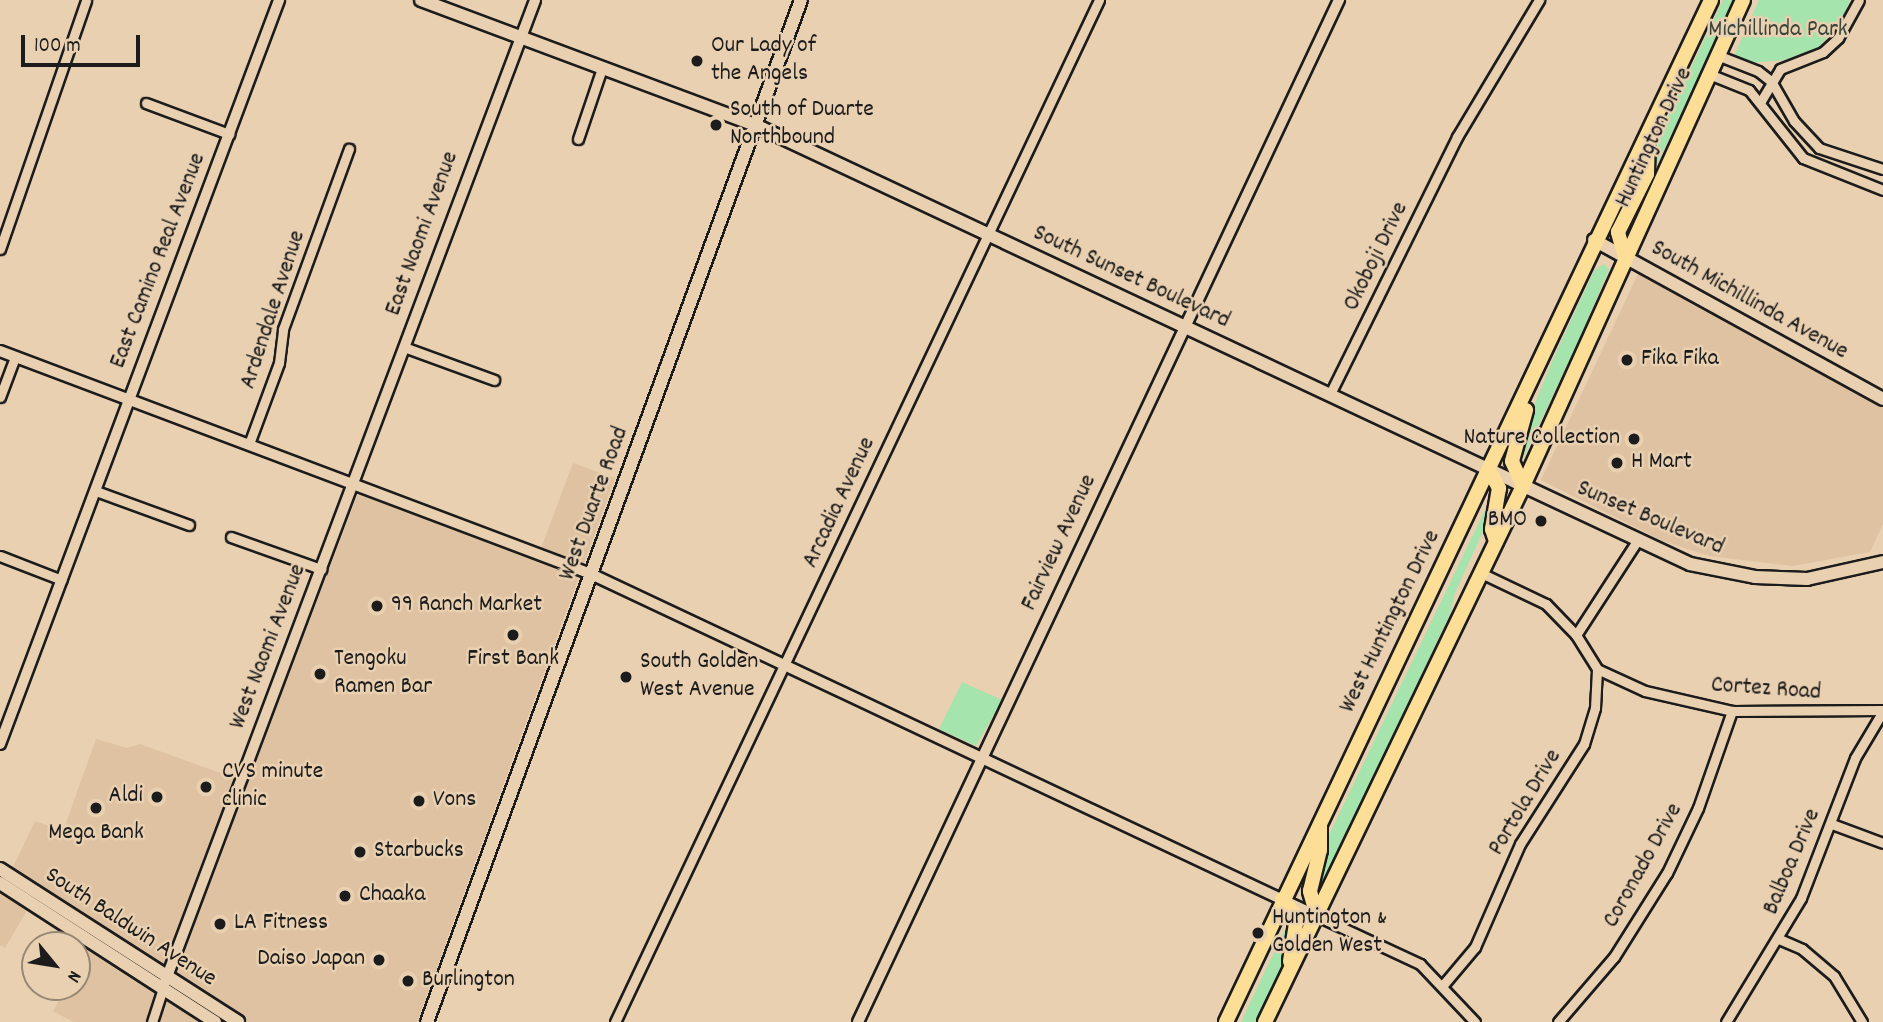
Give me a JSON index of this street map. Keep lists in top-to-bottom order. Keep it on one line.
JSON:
{"streets":{"main road":["Huntington Drive","South Sunset Boulevard","South Michillinda Avenue","West Duarte Road","Sunset Boulevard","West Huntington Drive","South Baldwin Avenue"],"street":["East Naomi Avenue","Okoboji Drive","East Camino Real Avenue","Ardendale Avenue","Arcadia Avenue","Fairview Avenue","West Naomi Avenue","Cortez Road","Portola Drive","Balboa Drive","Coronado Drive"]},"crossings":[["Huntington Drive","South Michillinda Avenue"],["Huntington Drive","West Huntington Drive"],["East Naomi Avenue","South Sunset Boulevard"],["East Naomi Avenue","West Naomi Avenue"],["Okoboji Drive","South Sunset Boulevard"],["South Sunset Boulevard","Arcadia Avenue"],["South Sunset Boulevard","West Duarte Road"],["South Sunset Boulevard","Sunset Boulevard"],["South Sunset Boulevard","Fairview Avenue"],["South Sunset Boulevard","West Huntington Drive"],["South Michillinda Avenue","West Huntington Drive"],["Sunset Boulevard","West Huntington Drive"],["West Naomi Avenue","South Baldwin Avenue"],["Cortez Road","Portola Drive"],["Cortez Road","Balboa Drive"],["Cortez Road","Coronado Drive"]],"parks":["Michillinda Park"],"places":["Our Lady of the Angels","South of Duarte Northbound","Fika Fika","Nature Collection","H Mart","BMO","99 Ranch Market","First Bank","Tengoku Ramen Bar","South Golden West Avenue","CVS minute clinic","Aldi","Vons","Mega Bank","Starbucks","Chaaka","LA Fitness","Huntington & Golden West","Daiso Japan","Burlington"],"scale_bar":"100 m","north":"bottom right"}
